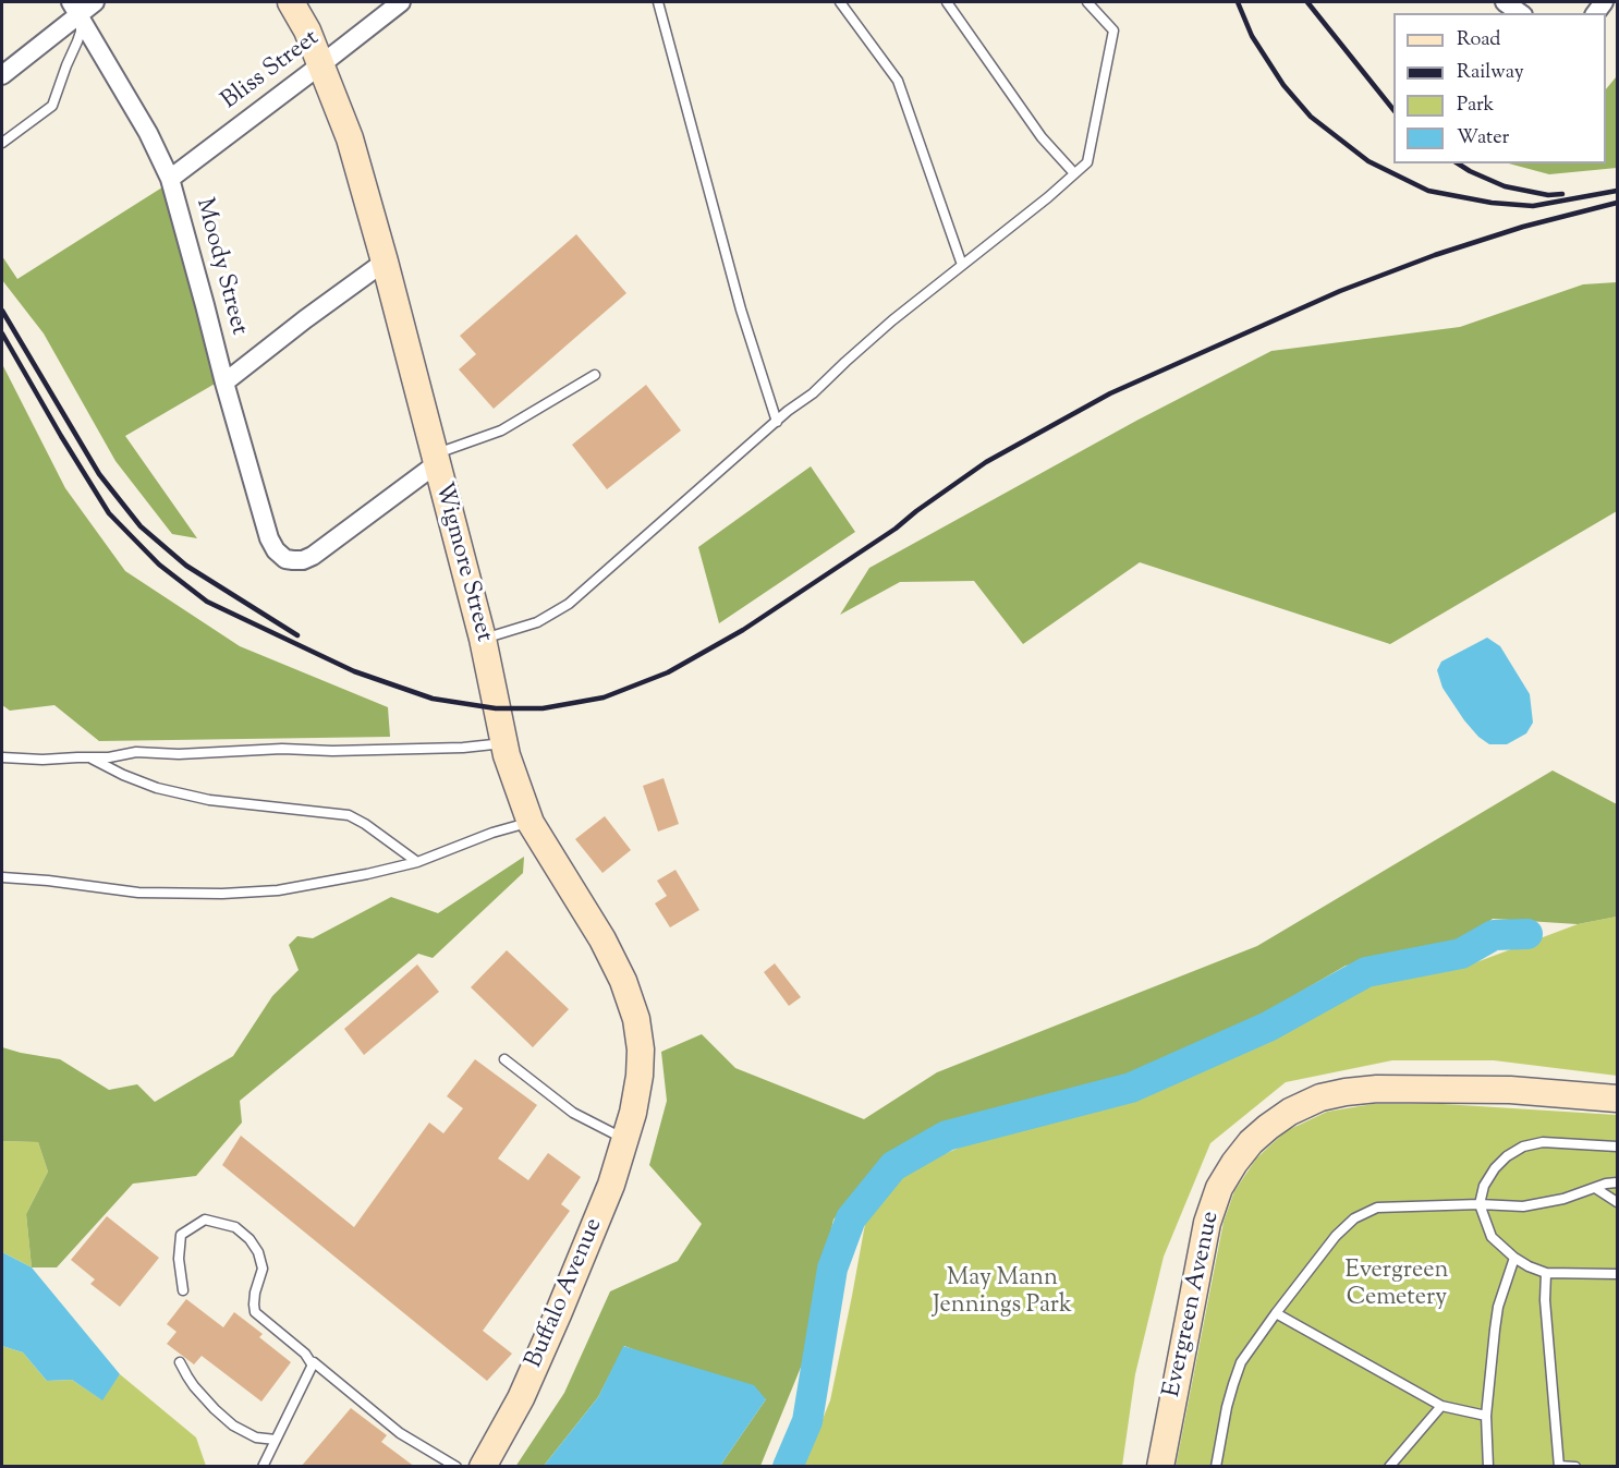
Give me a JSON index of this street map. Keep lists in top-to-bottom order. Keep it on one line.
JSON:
{"streets":{"street":["Bliss Street","Moody Street","Wigmore Street","Buffalo Avenue","Evergreen Avenue"]},"crossings":[["Bliss Street","Moody Street"],["Bliss Street","Wigmore Street"],["Moody Street","Wigmore Street"],["Wigmore Street","Buffalo Avenue"]],"parks":["Evergreen Cemetery","May Mann Jennings Park"],"legend":["Road","Railway","Park","Water"]}
